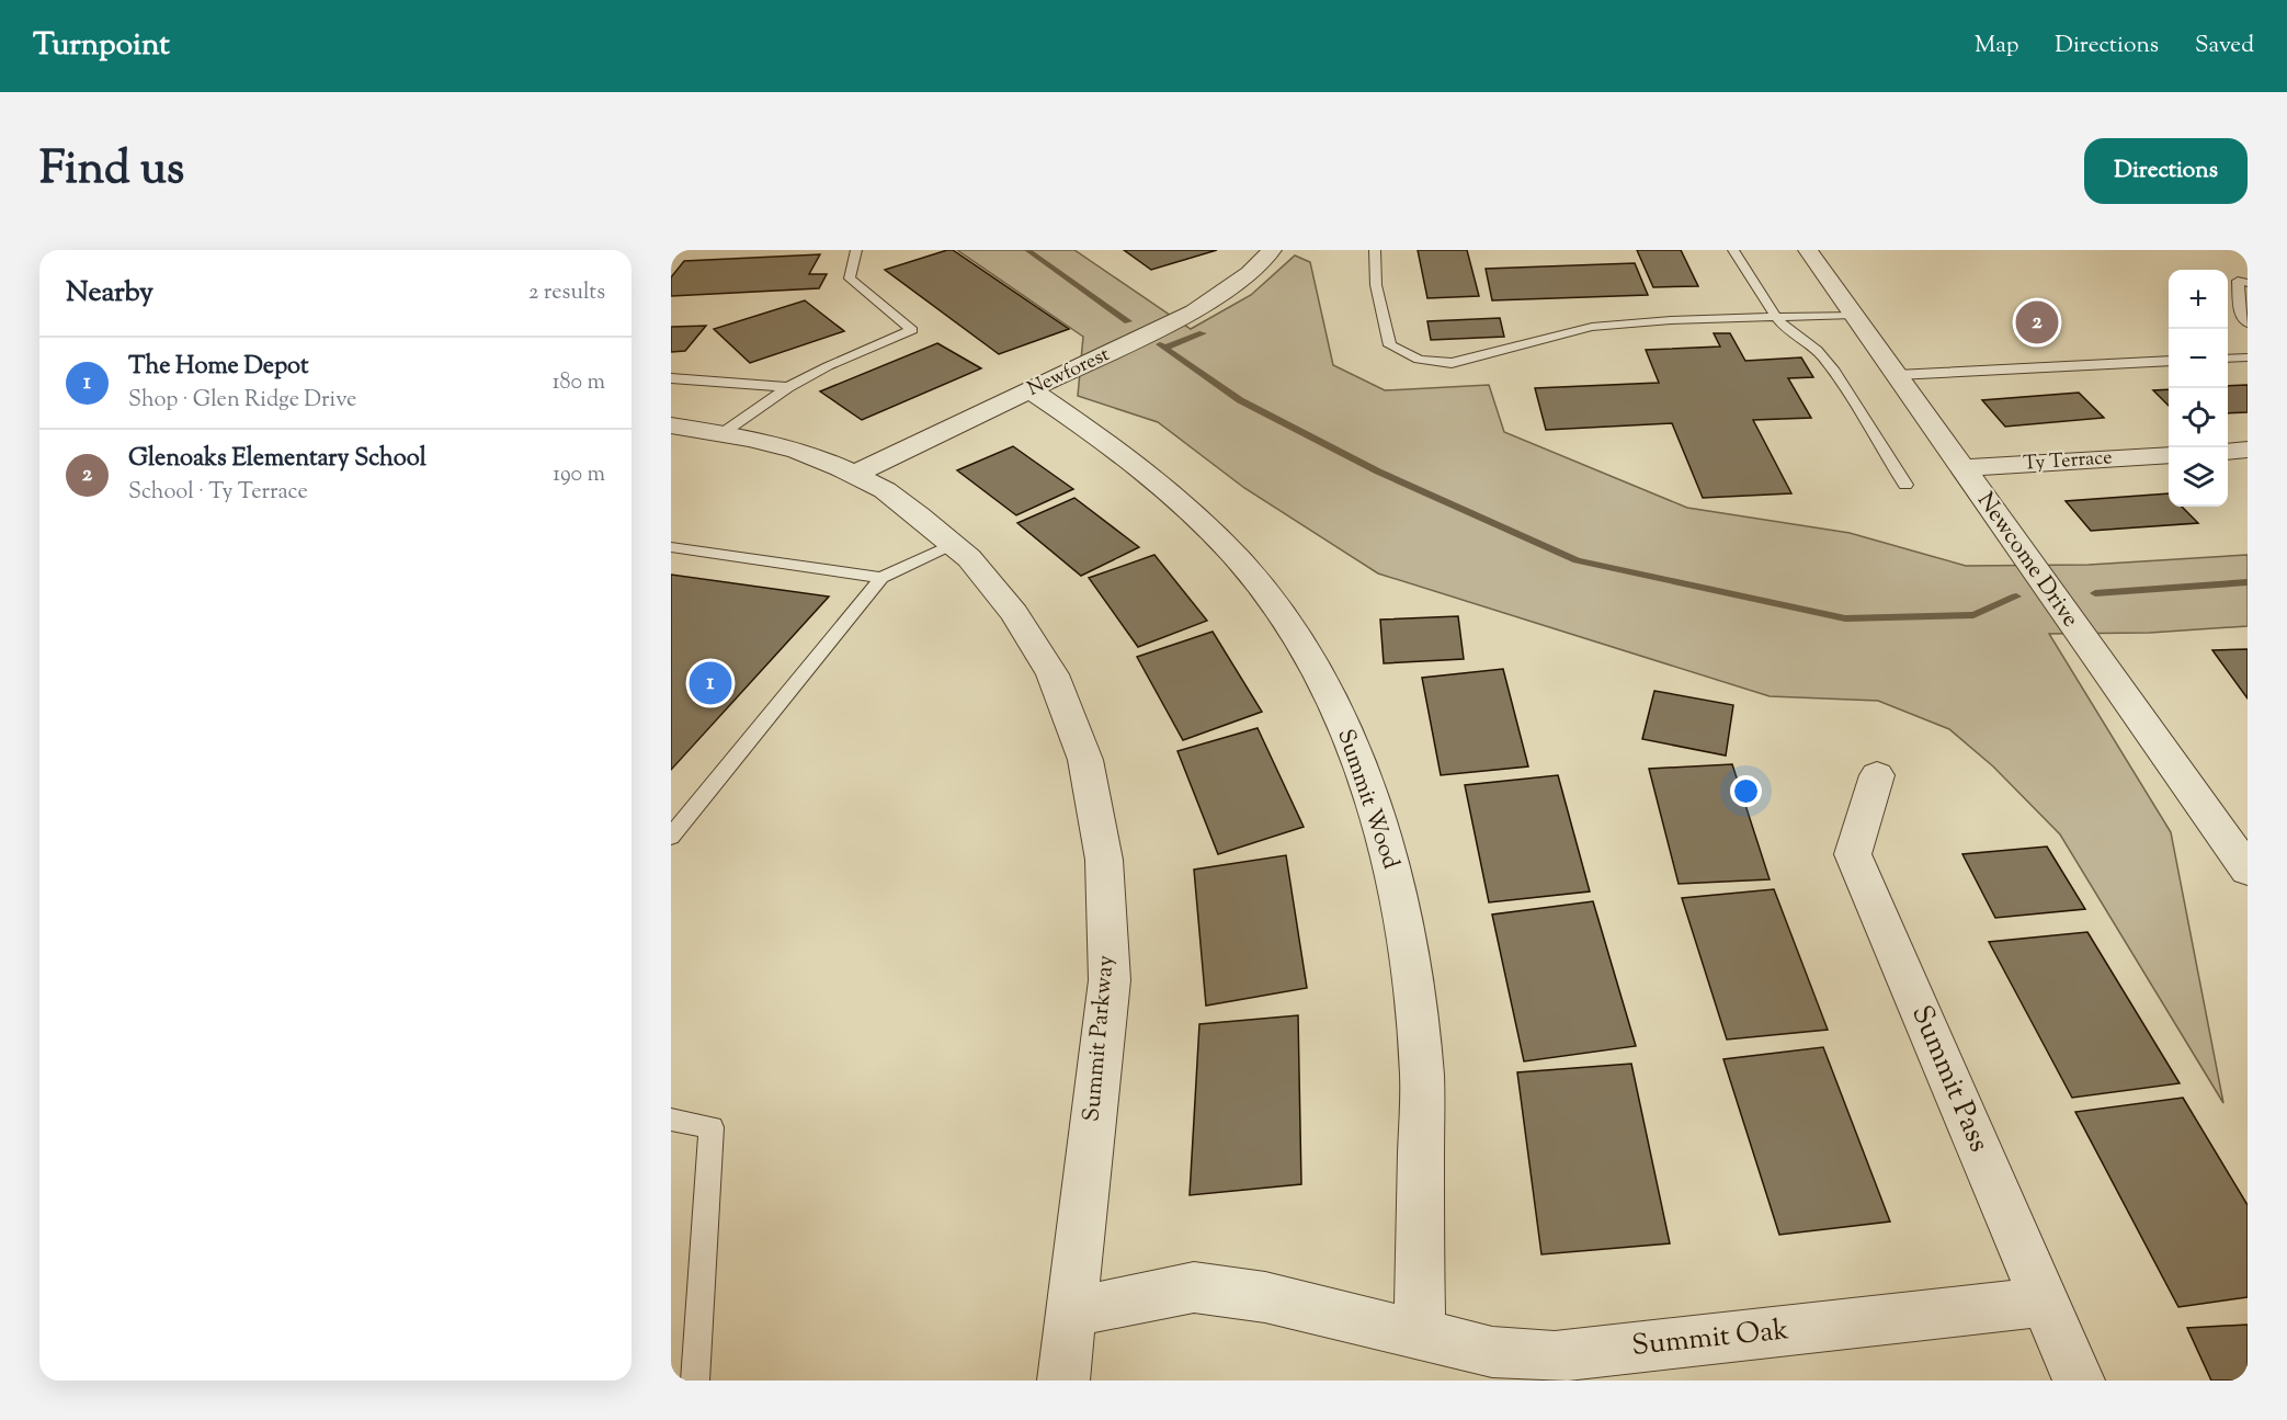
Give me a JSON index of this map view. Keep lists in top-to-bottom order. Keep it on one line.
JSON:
{"streets":{"street":["Newforest","Ty Terrace","Newcome Drive","Summit Wood","Summit Parkway","Summit Pass","Summit Oak"]},"crossings":[["Newforest","Summit Wood"],["Newforest","Summit Parkway"],["Ty Terrace","Newcome Drive"],["Summit Wood","Summit Oak"],["Summit Parkway","Summit Oak"],["Summit Pass","Summit Oak"]],"page":{"header":"Turnpoint","nav":["Map","Directions","Saved"],"title":"Find us","buttons":"Directions","heading":["Nearby","2 results"],"map_buttons":["+","−"],"pins":["2","1"],"list":[{"mark":"1","name":"The Home Depot","note":"Shop · Glen Ridge Drive","value":"180 m"},{"mark":"2","name":"Glenoaks Elementary School","note":"School · Ty Terrace","value":"190 m"}]}}
